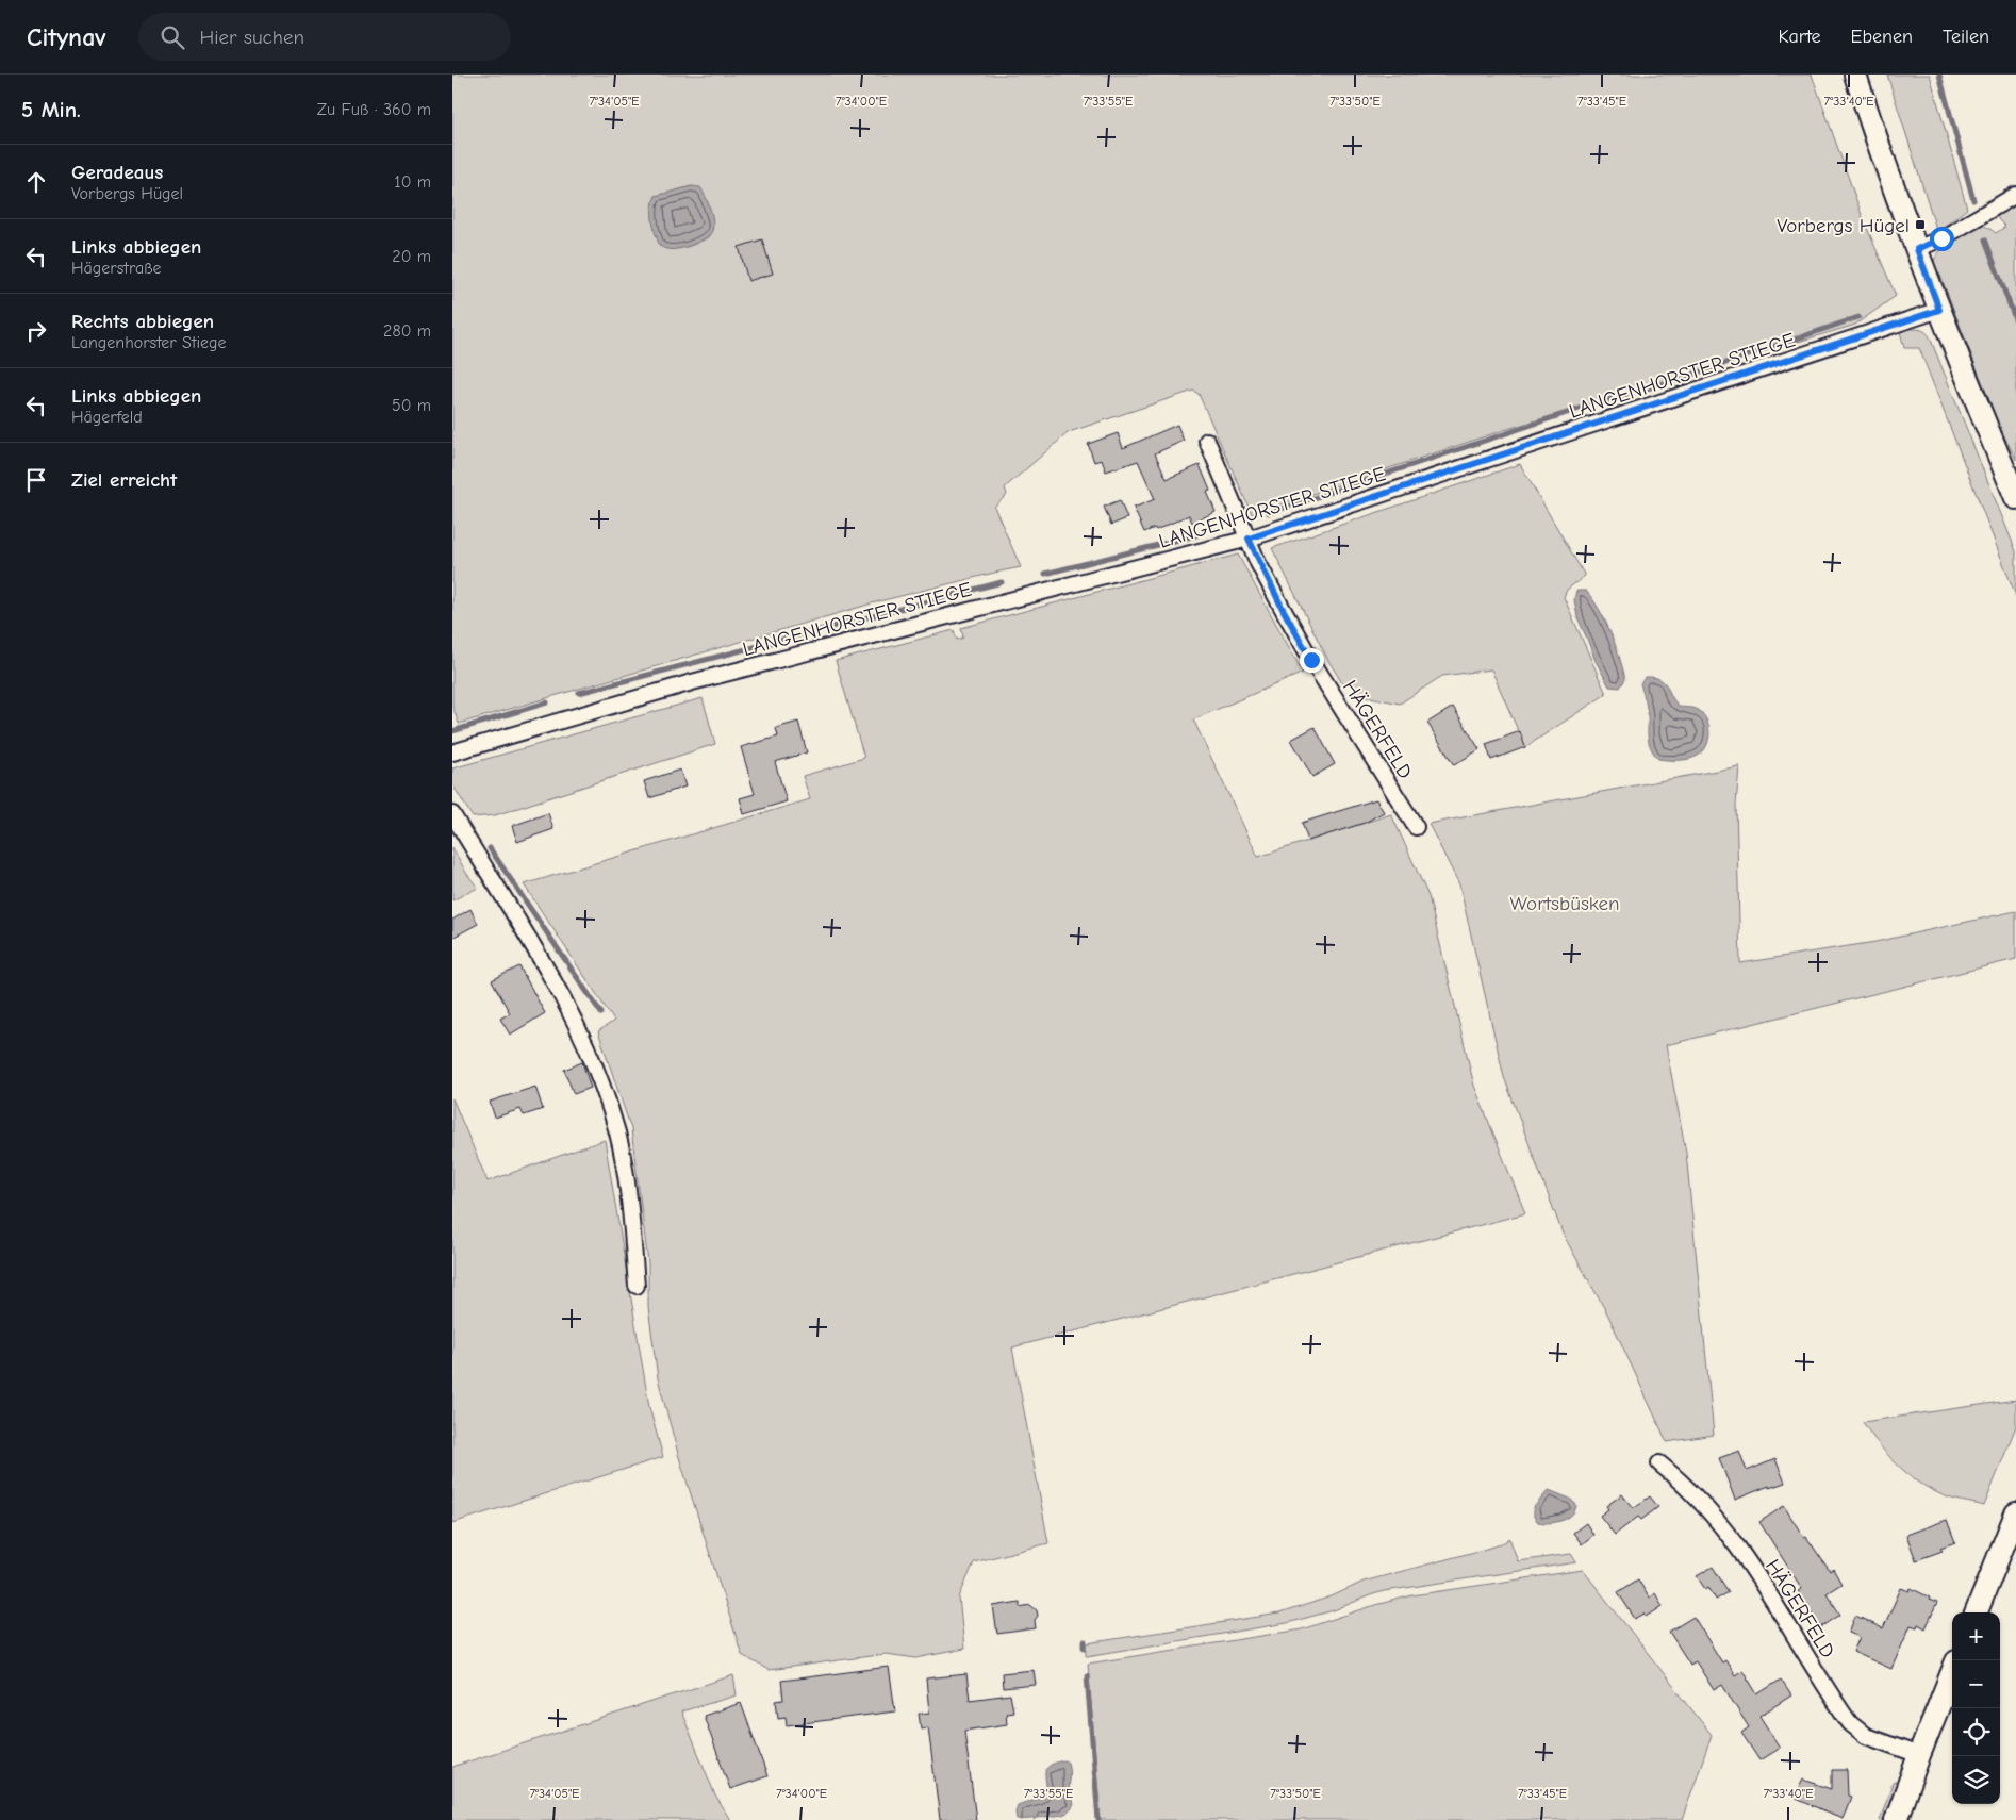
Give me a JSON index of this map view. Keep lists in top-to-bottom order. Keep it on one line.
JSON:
{"streets":{"street":["LANGENHORSTER STIEGE","HÄGERFELD"]},"crossings":[["LANGENHORSTER STIEGE","HÄGERFELD"]],"parks":["Wortsbüsken"],"places":{"transit":["Vorbergs Hügel"]},"page":{"header":"Citynav","search":"Hier suchen","nav":["Karte","Ebenen","Teilen"],"heading":["5 Min.","Zu Fuß · 360 m"],"list":[["Geradeaus","Vorbergs Hügel","10 m"],["Links abbiegen","Hägerstraße","20 m"],["Rechts abbiegen","Langenhorster Stiege","280 m"],["Links abbiegen","Hägerfeld","50 m"],"Ziel erreicht"],"map_buttons":["+","−"]},"coordinates":["7°34'05\"E","7°34'00\"E","7°33'55\"E","7°33'50\"E","7°33'45\"E","7°33'40\"E"]}
